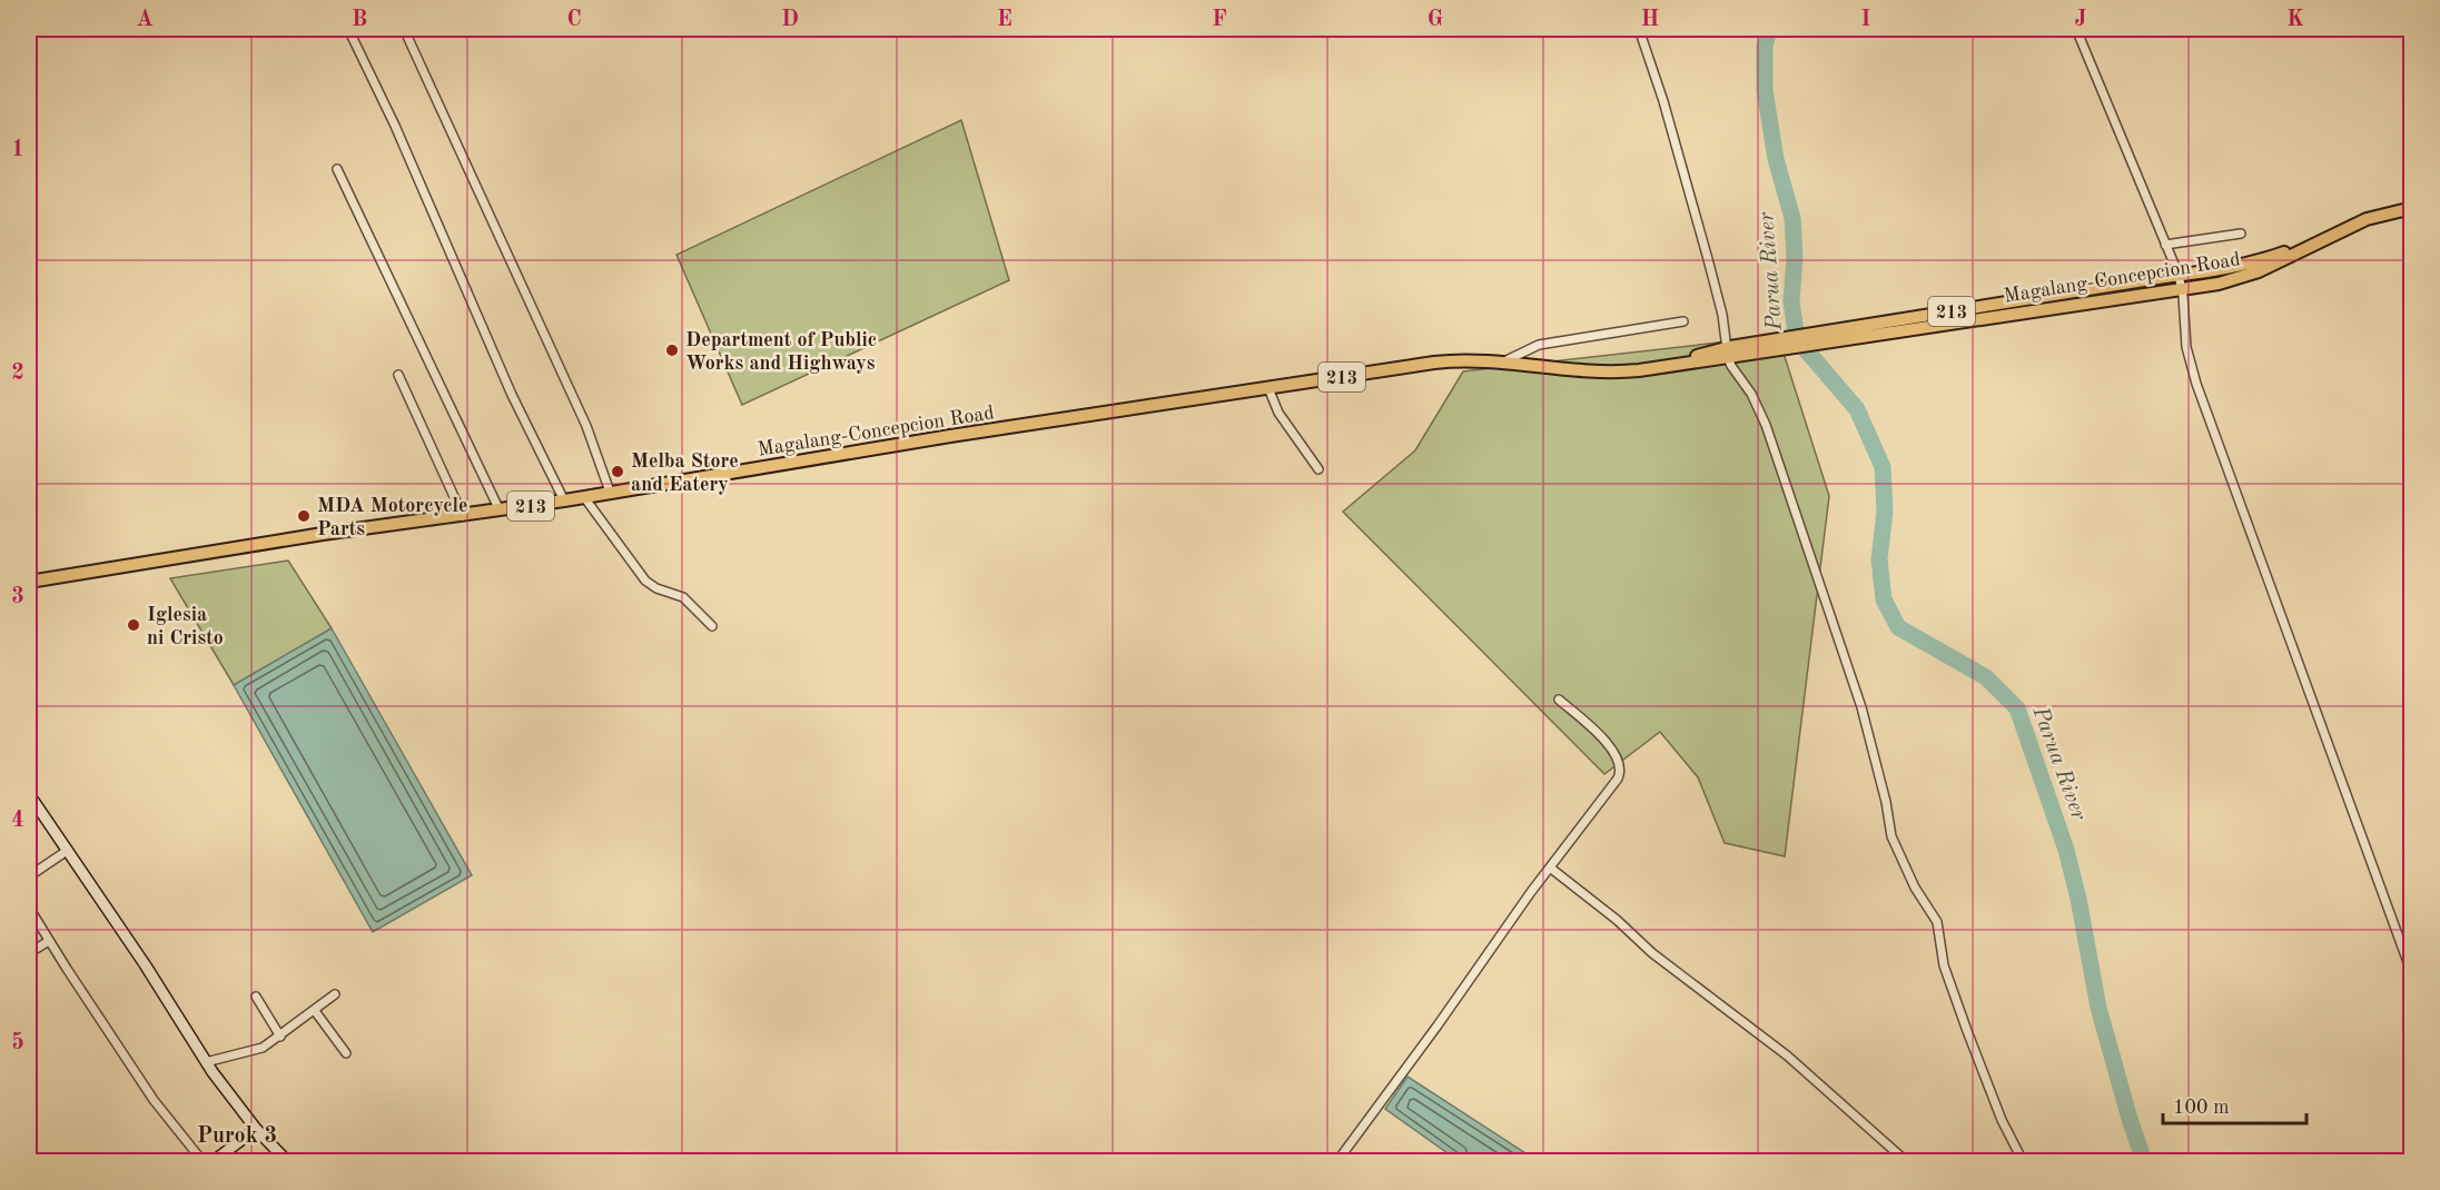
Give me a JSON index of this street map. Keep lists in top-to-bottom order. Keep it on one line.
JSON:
{"streets":{"main road":["Magalang-Concepcion Road","213"]},"districts":["Purok 3"],"water":["Parua River"],"places":["Department of Public Works and Highways","Melba Store and Eatery","MDA Motorcycle Parts","Iglesia ni Cristo"],"scale_bar":"100 m","grid":{"columns":["A","B","C","D","E","F","G","H","I","J","K"],"rows":["1","2","3","4","5"]}}
